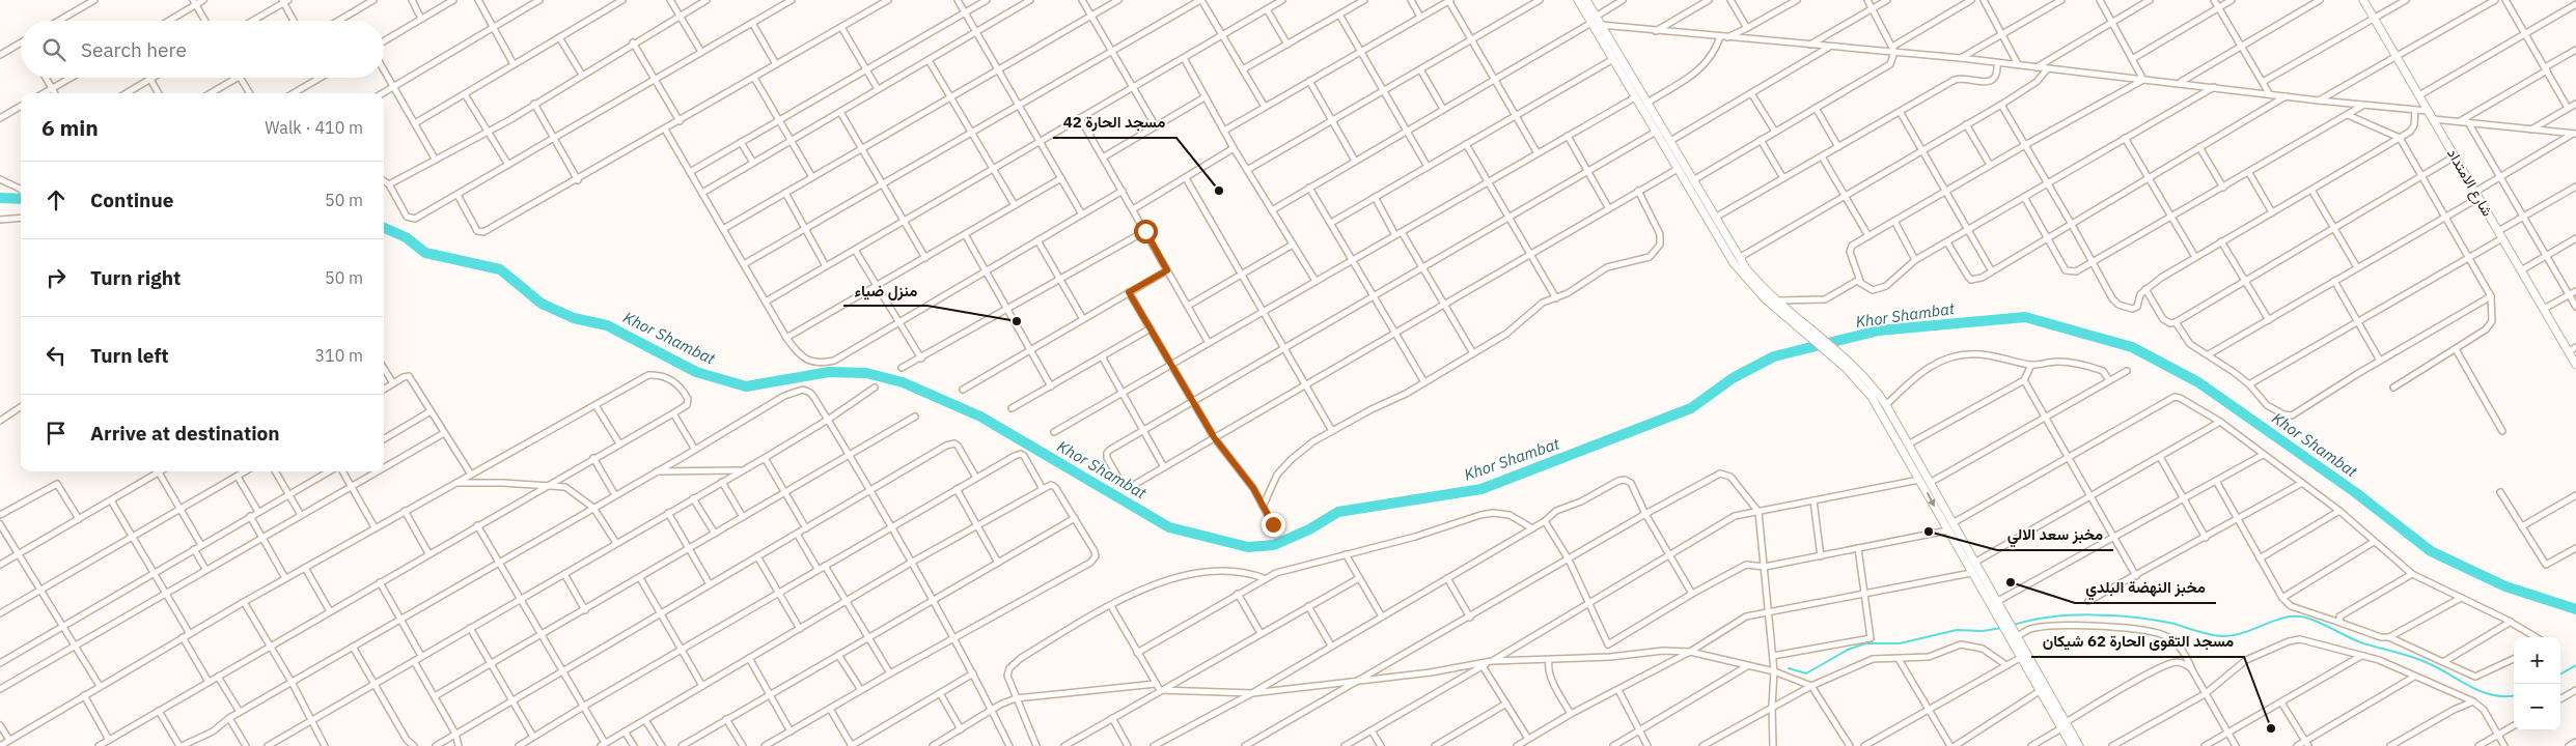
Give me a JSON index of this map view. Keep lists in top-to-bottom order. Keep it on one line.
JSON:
{"streets":{"main road":["شارع الامتداد"]},"water":["Khor Shambat"],"places":["مسجد الحارة 42","منزل ضياء","مخبز سعد الالي","مخبز النهضة البلدي","مسجد التقوى الحارة 62 شيكان"],"page":{"search":"Search here","heading":["6 min","Walk · 410 m"],"list":[["Continue","50 m"],["Turn right","50 m"],["Turn left","310 m"],"Arrive at destination"],"map_buttons":["+","−"]}}
